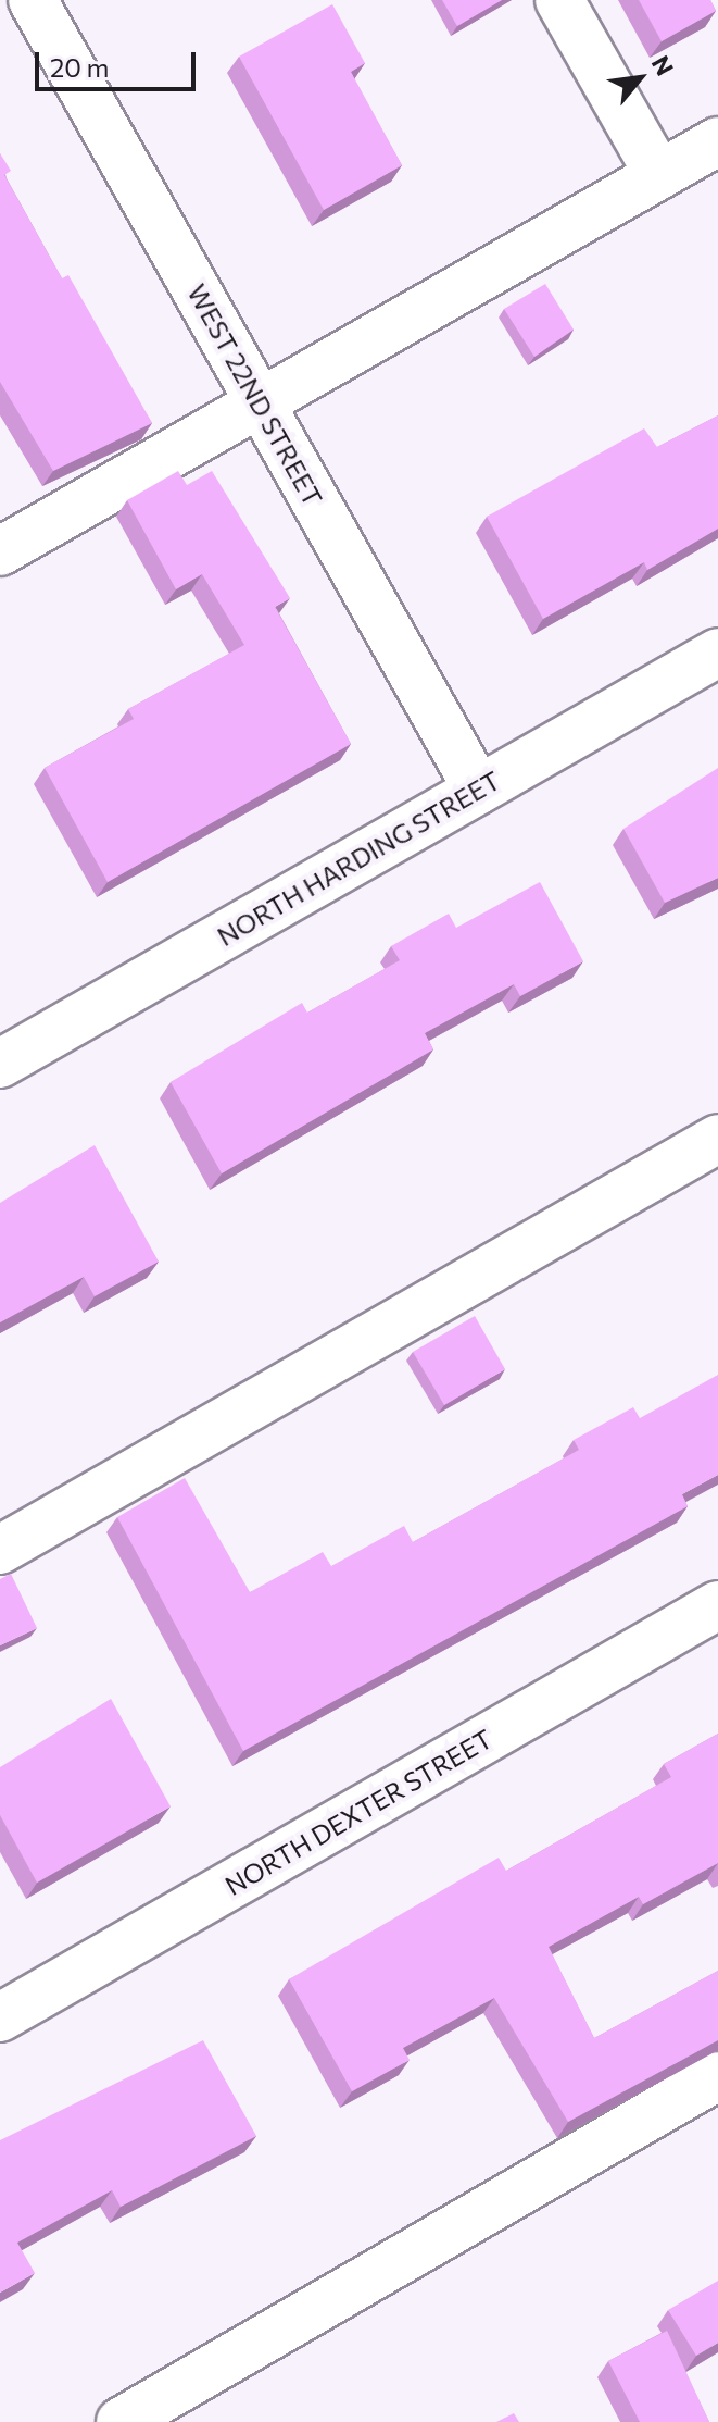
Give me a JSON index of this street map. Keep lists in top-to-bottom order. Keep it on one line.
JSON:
{"streets":{"street":["WEST 22ND STREET","NORTH HARDING STREET","NORTH DEXTER STREET"]},"crossings":[["WEST 22ND STREET","NORTH HARDING STREET"]],"scale_bar":"20 m","north":"top right"}
